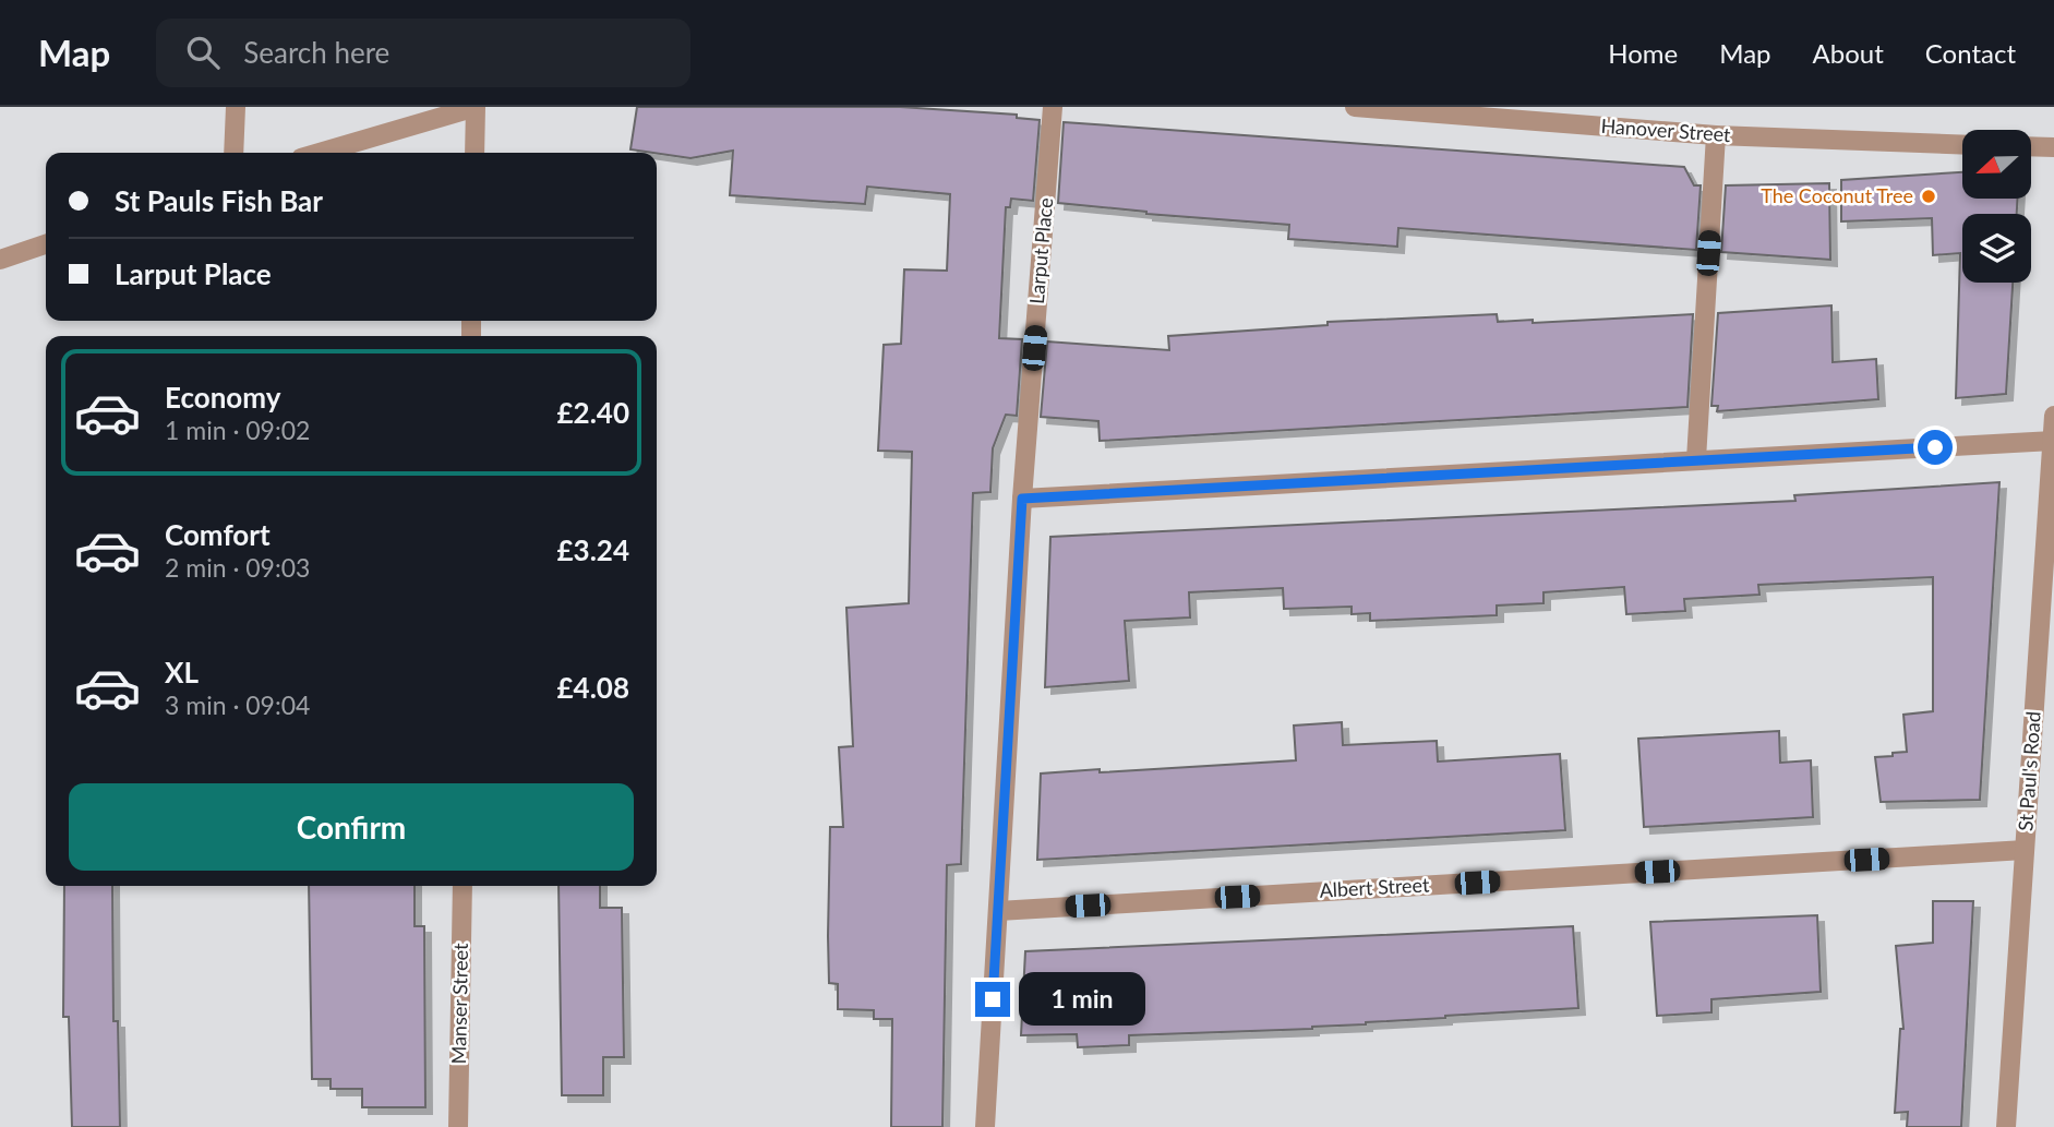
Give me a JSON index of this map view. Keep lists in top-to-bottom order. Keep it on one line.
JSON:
{"streets":{"street":["Hanover Street","Larput Place","St Paul's Road","Albert Street","Manser Street"]},"crossings":[["Larput Place","Albert Street"],["St Paul's Road","Albert Street"]],"places":["The Coconut Tree"],"north":"left","page":{"header":"Map","search":"Search here","nav":["Home","Map","About","Contact"],"banner":["St Pauls Fish Bar","Larput Place"],"list":[{"name":"Economy","note":"1 min · 09:02","value":"£2.40"},{"name":"Comfort","note":"2 min · 09:03","value":"£3.24"},{"name":"XL","note":"3 min · 09:04","value":"£4.08"}],"buttons":"Confirm","bubble":"1 min"}}
